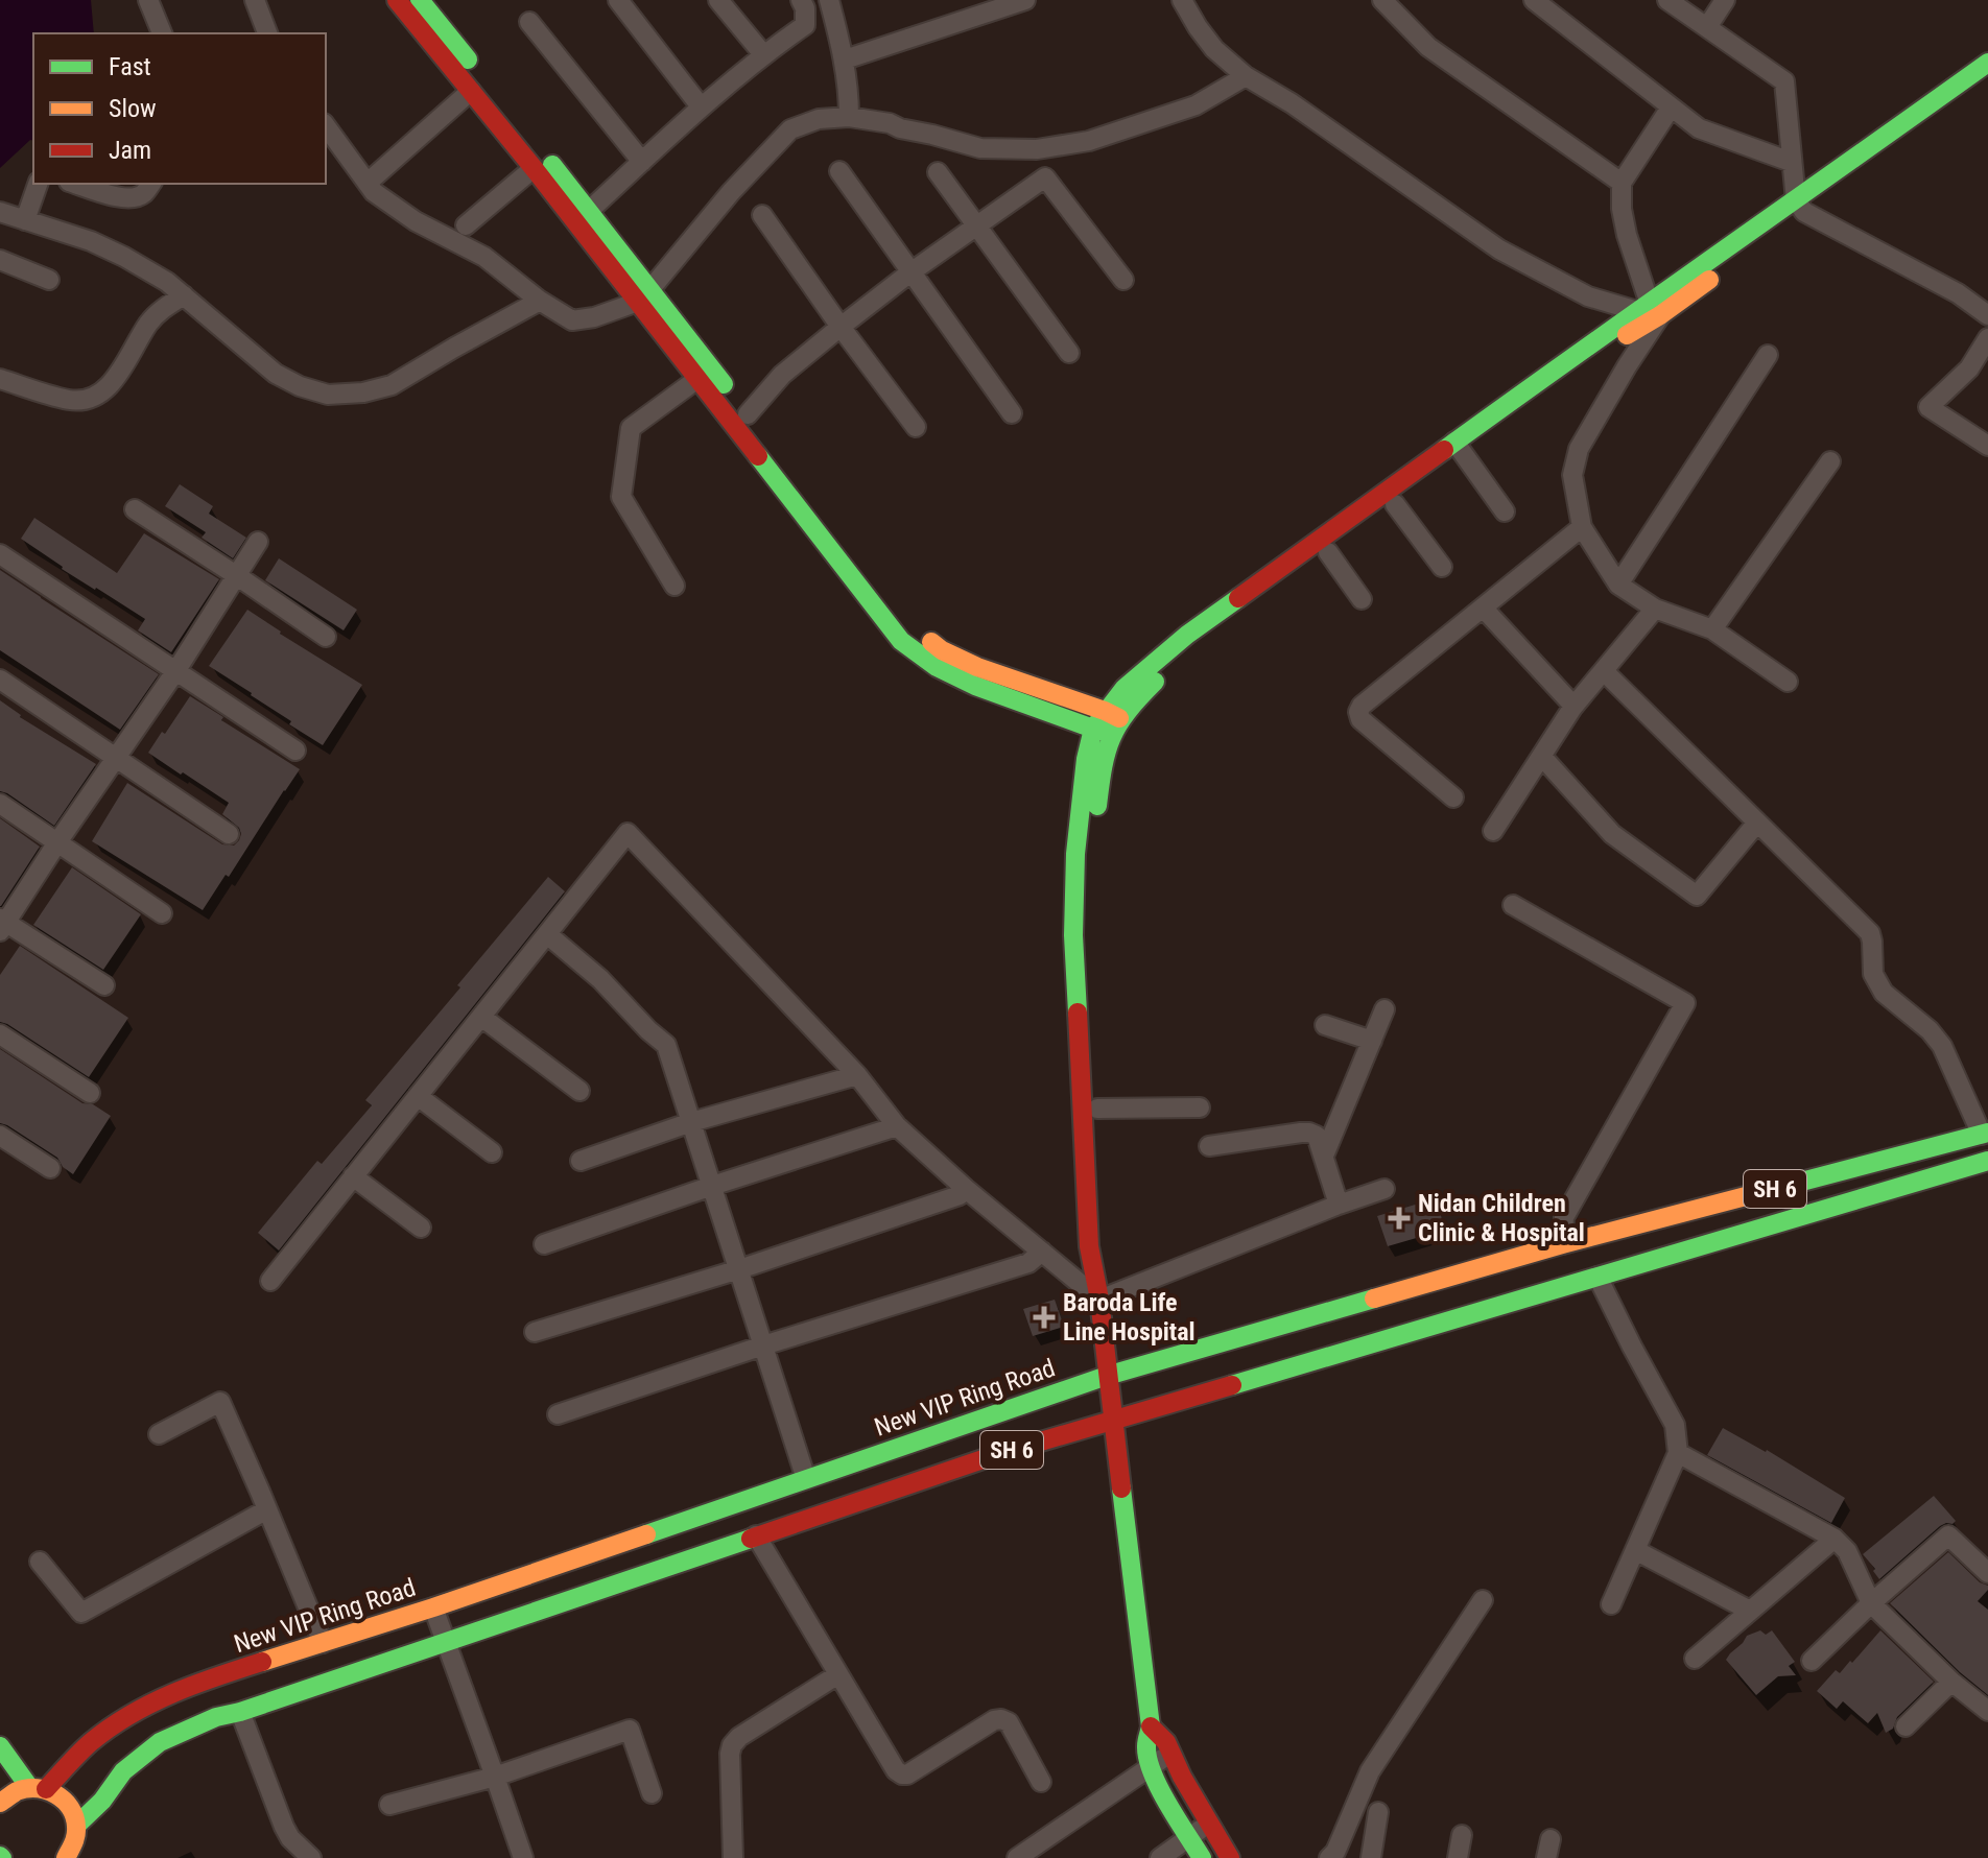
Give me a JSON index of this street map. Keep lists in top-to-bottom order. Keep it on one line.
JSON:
{"streets":{"street":["SH 6","New VIP Ring Road"]},"places":{"health":["Nidan Children Clinic & Hospital","Baroda Life Line Hospital"]},"legend":["Fast","Slow","Jam"]}
